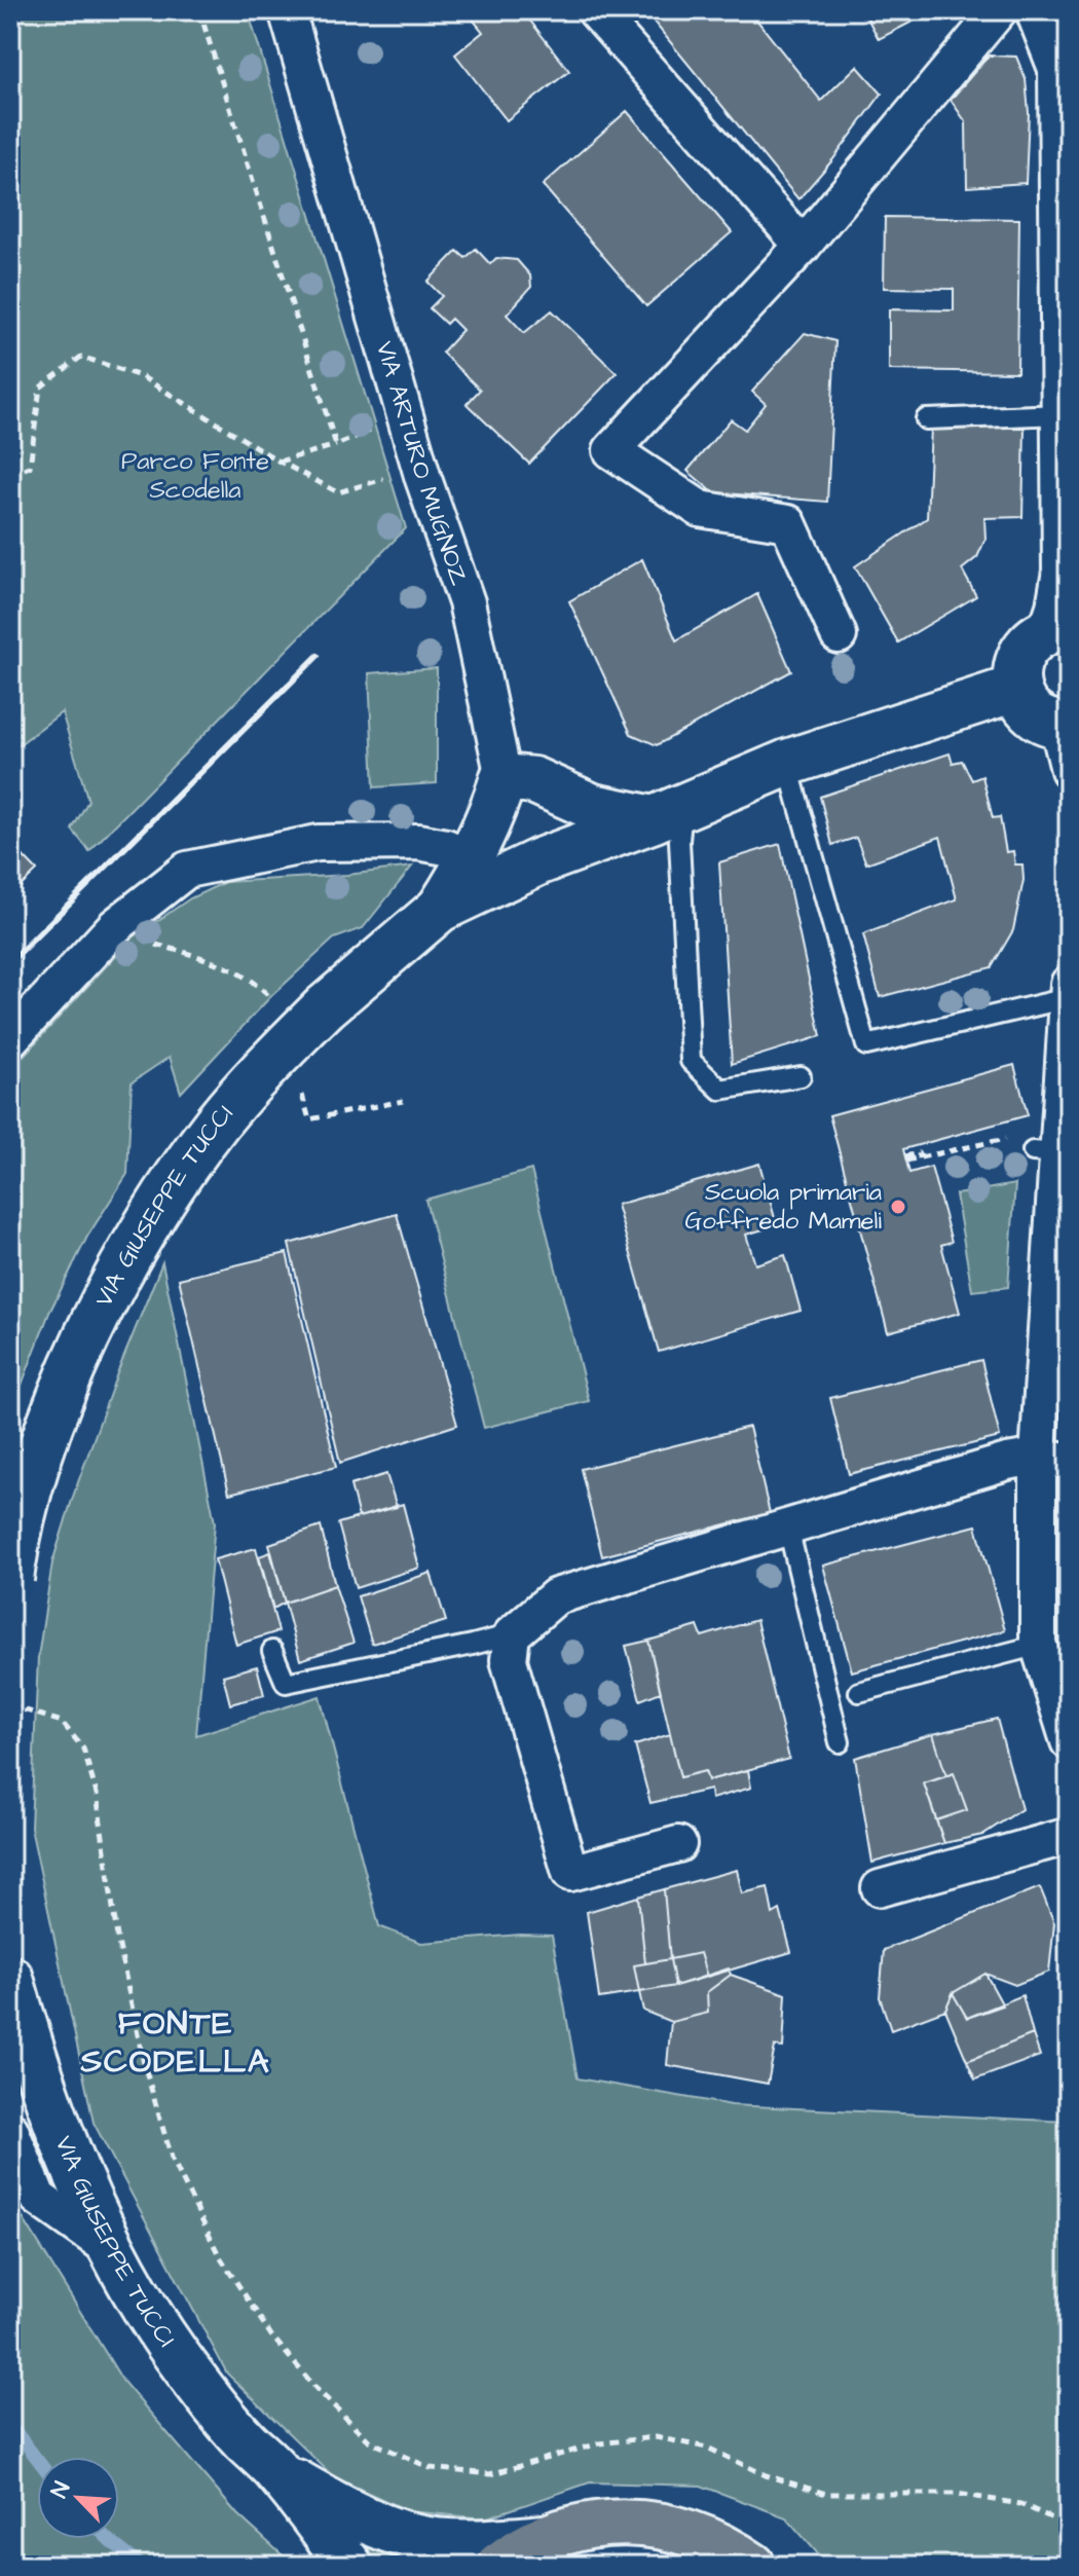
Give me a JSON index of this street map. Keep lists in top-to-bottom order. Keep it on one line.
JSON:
{"streets":{"main road":["VIA ARTURO MUGNOZ","VIA GIUSEPPE TUCCI"]},"crossings":[["VIA ARTURO MUGNOZ","VIA GIUSEPPE TUCCI"]],"districts":["FONTE SCODELLA"],"parks":["Parco Fonte Scodella"],"places":["Scuola primaria Goffredo Mameli"],"north":"top left"}
